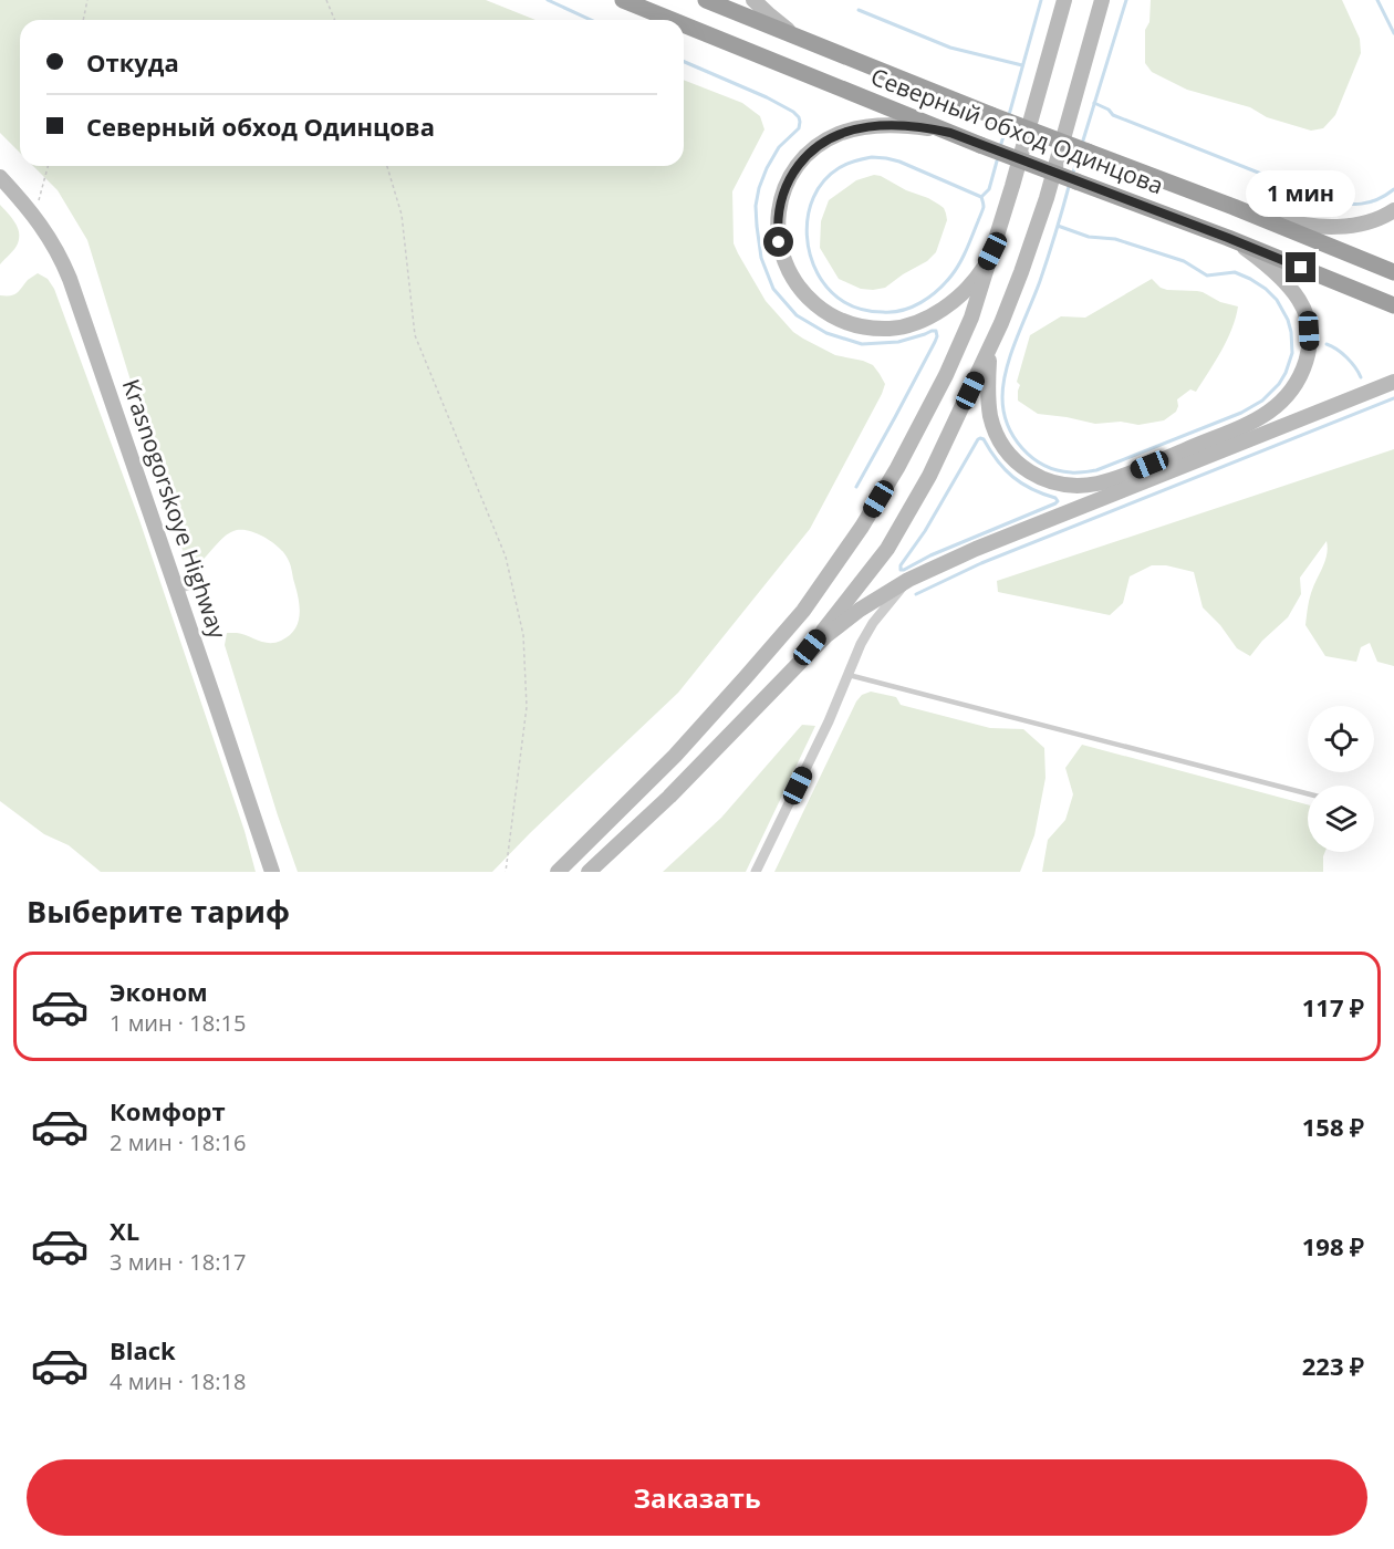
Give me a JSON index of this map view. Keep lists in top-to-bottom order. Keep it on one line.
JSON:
{"streets":{"highway":["Северный обход Одинцова"],"main road":["Krasnogorskoye Highway"]},"page":{"banner":["Откуда","Северный обход Одинцова"],"bubble":"1 мин","heading":"Выберите тариф","list":[{"name":"Эконом","note":"1 мин · 18:15","value":"117 ₽"},{"name":"Комфорт","note":"2 мин · 18:16","value":"158 ₽"},{"name":"XL","note":"3 мин · 18:17","value":"198 ₽"},{"name":"Black","note":"4 мин · 18:18","value":"223 ₽"}],"buttons":"Заказать"}}
